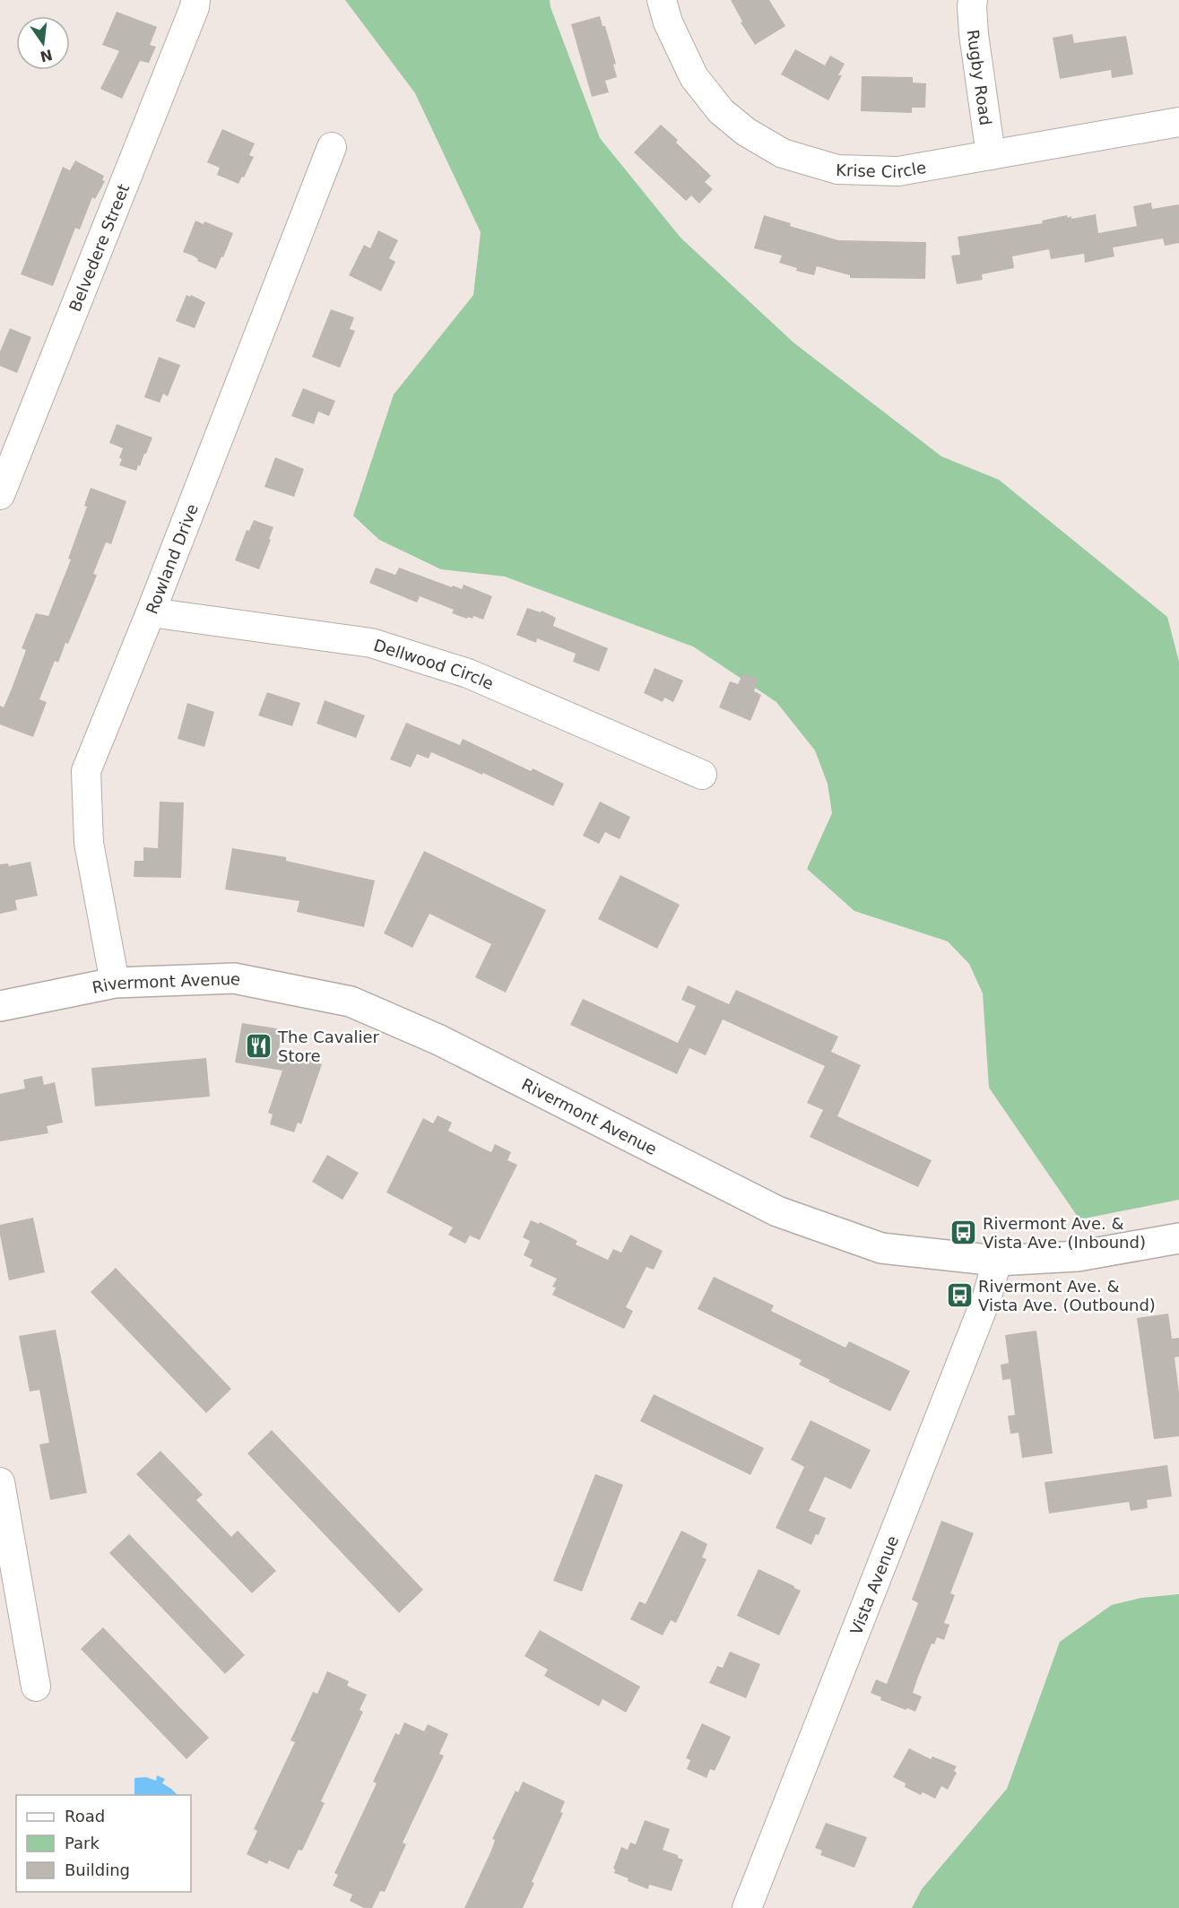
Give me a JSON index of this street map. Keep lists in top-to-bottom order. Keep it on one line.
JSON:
{"streets":{"main road":["Rivermont Avenue"],"street":["Rugby Road","Krise Circle","Belvedere Street","Rowland Drive","Dellwood Circle","Vista Avenue"]},"crossings":[["Rugby Road","Krise Circle"],["Rowland Drive","Dellwood Circle"],["Rowland Drive","Rivermont Avenue"],["Rivermont Avenue","Vista Avenue"]],"places":{"restaurant":["The Cavalier Store"],"bus stop":["Rivermont Ave. & Vista Ave. (Inbound)","Rivermont Ave. & Vista Ave. (Outbound)"]},"legend":["Road","Park","Building"],"north":"bottom"}
